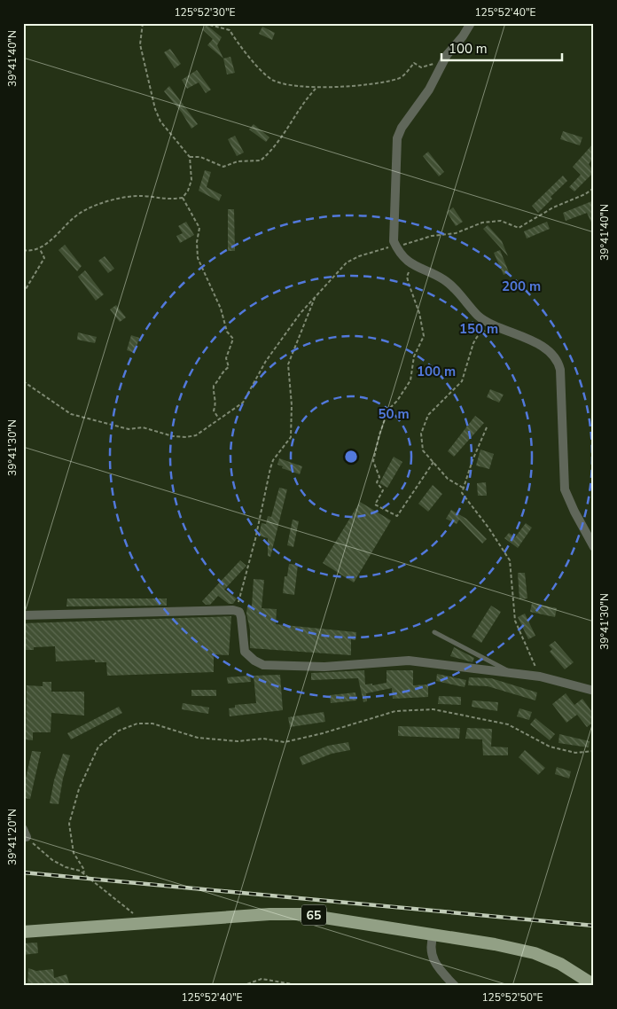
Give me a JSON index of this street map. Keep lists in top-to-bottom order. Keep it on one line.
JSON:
{"streets":{"main road":["65"]},"scale_bar":"100 m","coordinates":["125°52'30\"E","125°52'40\"E","39°41'40\"N","39°41'30\"N","39°41'20\"N","125°52'50\"E"],"rings":["200 m","150 m","100 m","50 m"]}
